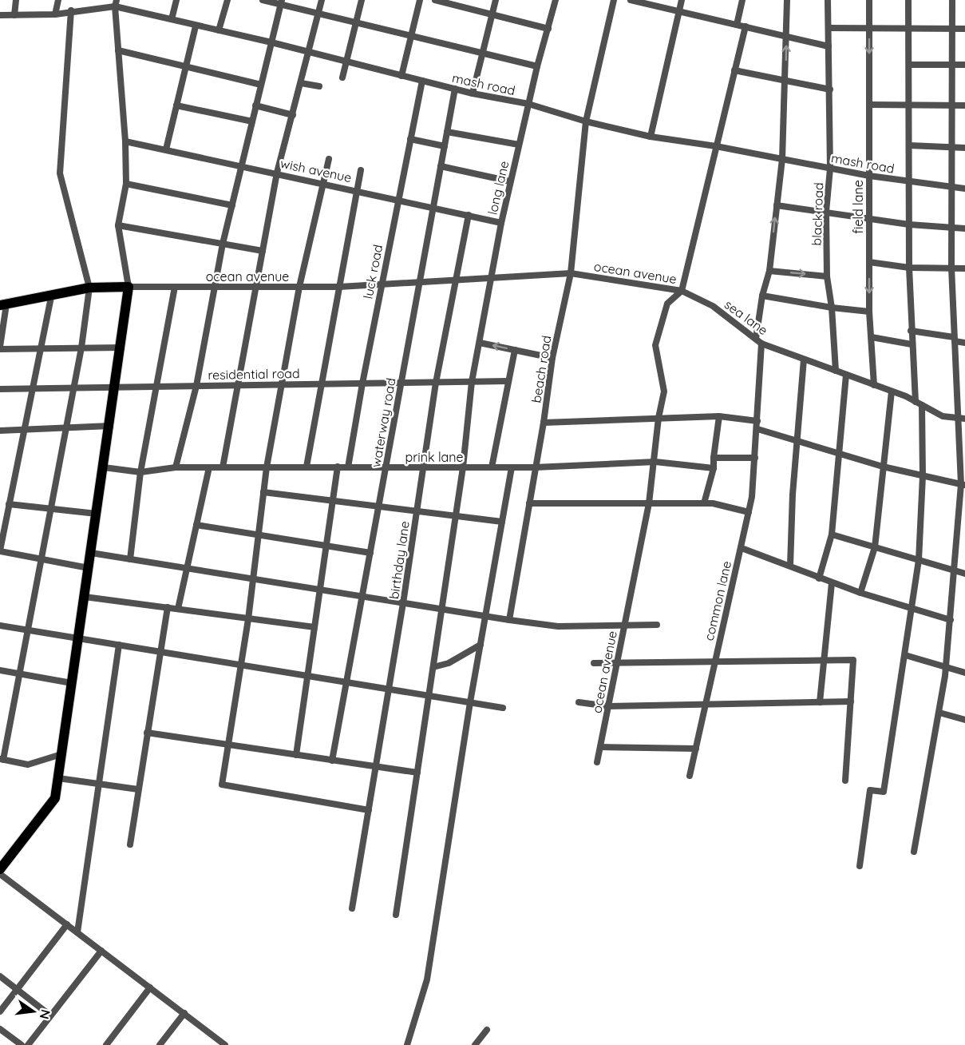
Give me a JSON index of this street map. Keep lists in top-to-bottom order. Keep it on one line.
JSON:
{"streets":{"street":["mash road","wish avenue","long lane","field lane","black road","luck road","ocean avenue","sea lane","beach road","residential road","waterway road","prink lane","birthday lane","common lane"]},"crossings":[["mash road","long lane"],["mash road","field lane"],["mash road","black road"],["mash road","luck road"],["mash road","beach road"],["mash road","waterway road"],["wish avenue","long lane"],["wish avenue","luck road"],["wish avenue","waterway road"],["wish avenue","birthday lane"],["long lane","ocean avenue"],["long lane","residential road"],["long lane","prink lane"],["field lane","sea lane"],["black road","sea lane"],["luck road","ocean avenue"],["luck road","residential road"],["luck road","prink lane"],["ocean avenue","sea lane"],["ocean avenue","beach road"],["ocean avenue","waterway road"],["ocean avenue","prink lane"],["ocean avenue","birthday lane"],["sea lane","common lane"],["beach road","prink lane"],["residential road","waterway road"],["residential road","birthday lane"],["waterway road","prink lane"],["prink lane","birthday lane"]],"north":"right"}
